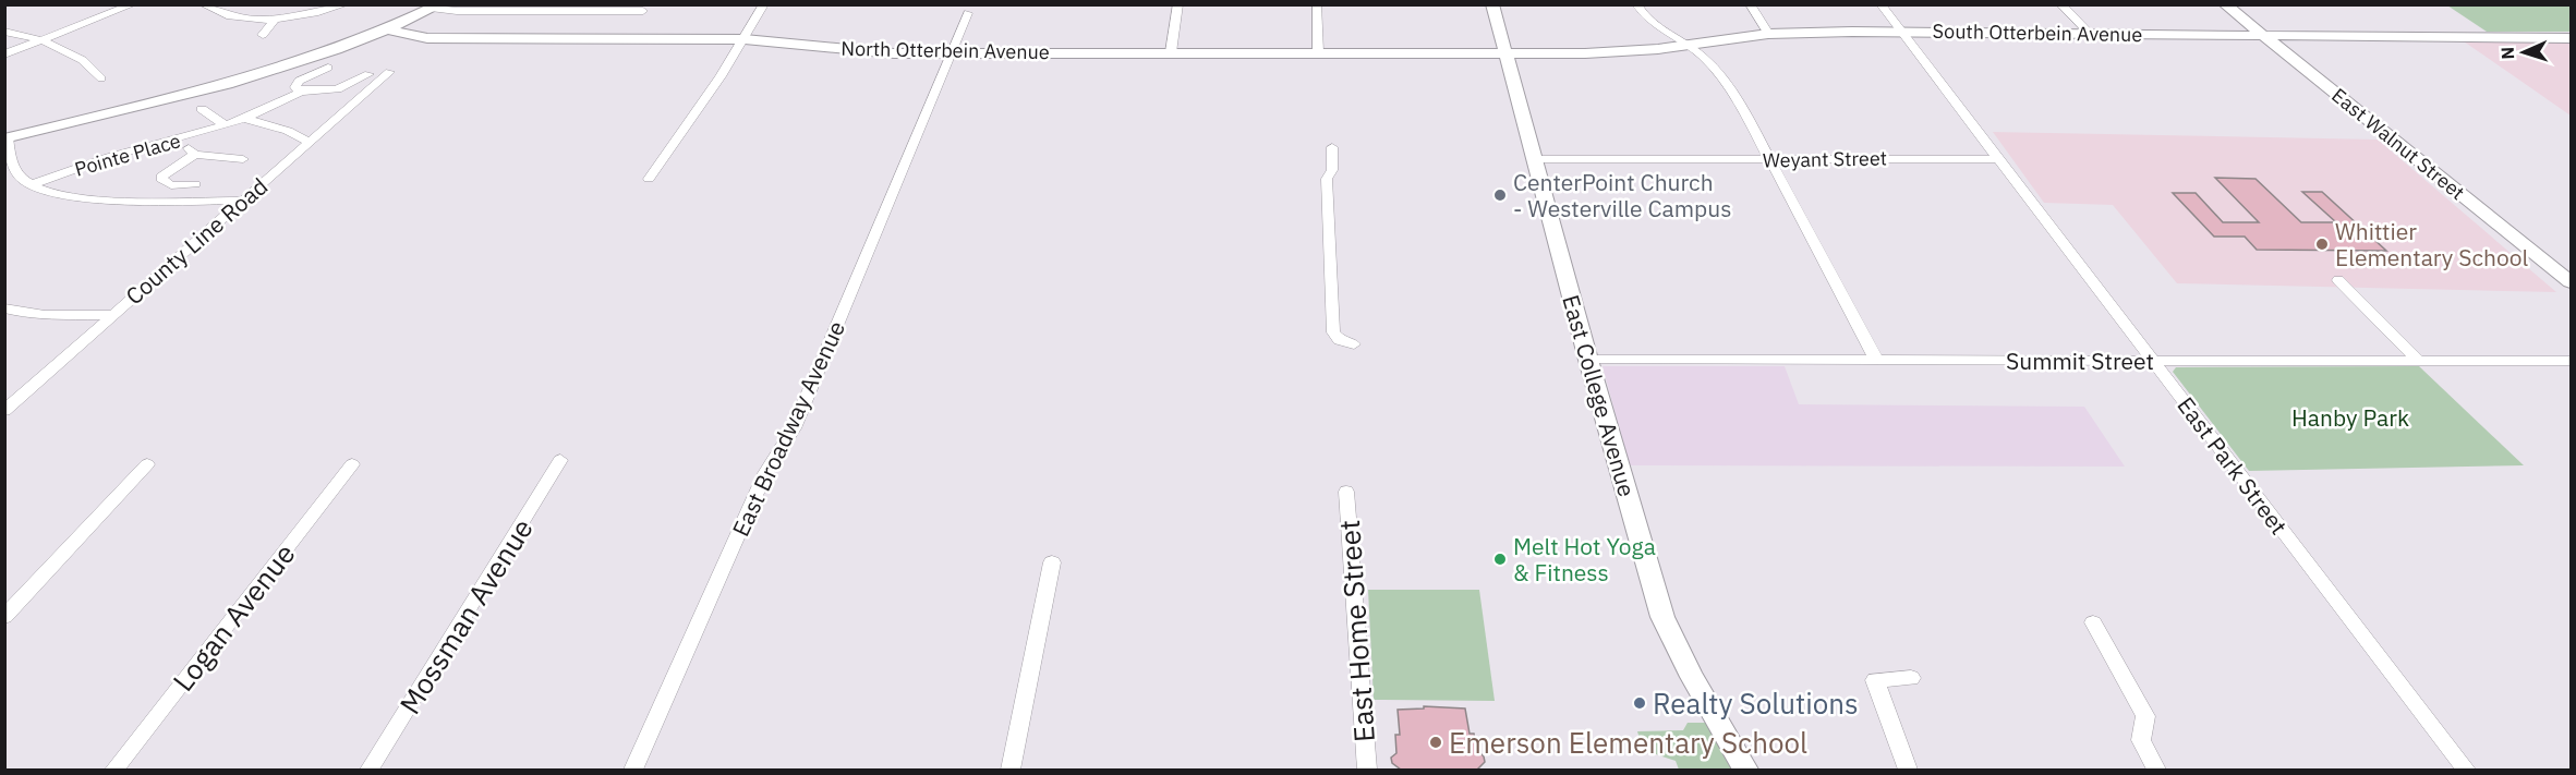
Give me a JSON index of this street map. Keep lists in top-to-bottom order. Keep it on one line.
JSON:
{"streets":{"street":["South Otterbein Avenue","North Otterbein Avenue","East Walnut Street","Pointe Place","Weyant Street","County Line Road","Summit Street","East College Avenue","East Broadway Avenue","East Park Street","Mossman Avenue","Logan Avenue","East Home Street"]},"crossings":[["South Otterbein Avenue","North Otterbein Avenue"],["South Otterbein Avenue","East Walnut Street"],["South Otterbein Avenue","East College Avenue"],["South Otterbein Avenue","East Park Street"],["North Otterbein Avenue","East College Avenue"],["North Otterbein Avenue","East Broadway Avenue"],["Weyant Street","East College Avenue"],["Weyant Street","East Park Street"],["Summit Street","East College Avenue"],["Summit Street","East Park Street"]],"parks":["Hanby Park"],"places":["CenterPoint Church - Westerville Campus","Whittier Elementary School","Melt Hot Yoga & Fitness","Realty Solutions","Emerson Elementary School"],"north":"left"}
